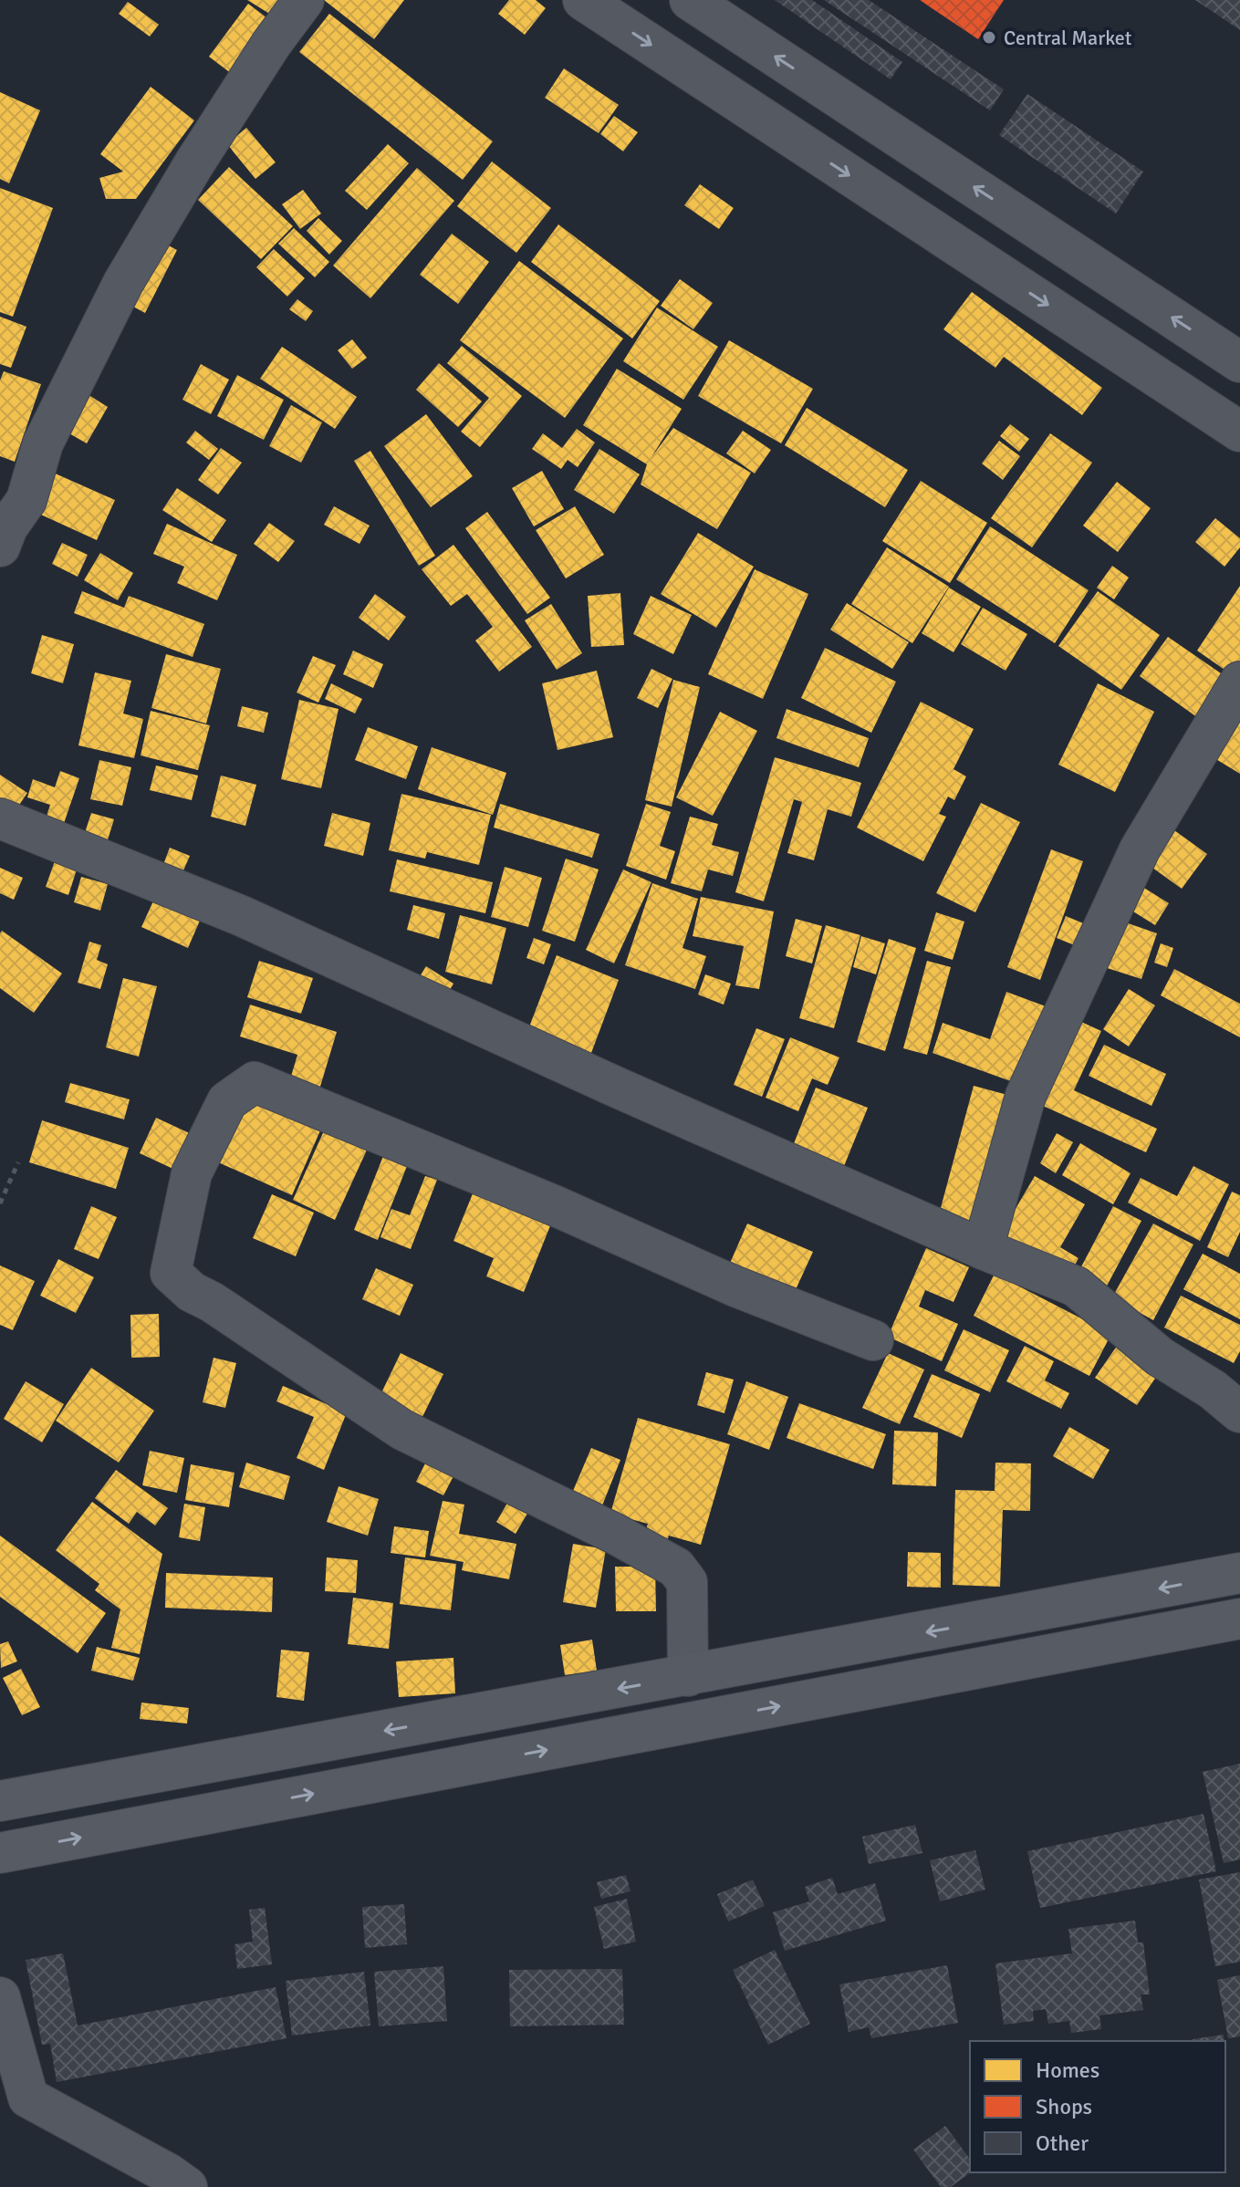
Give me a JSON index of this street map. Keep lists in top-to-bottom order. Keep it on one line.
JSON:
{"places":["Central Market"],"legend":["Homes","Shops","Other"]}
